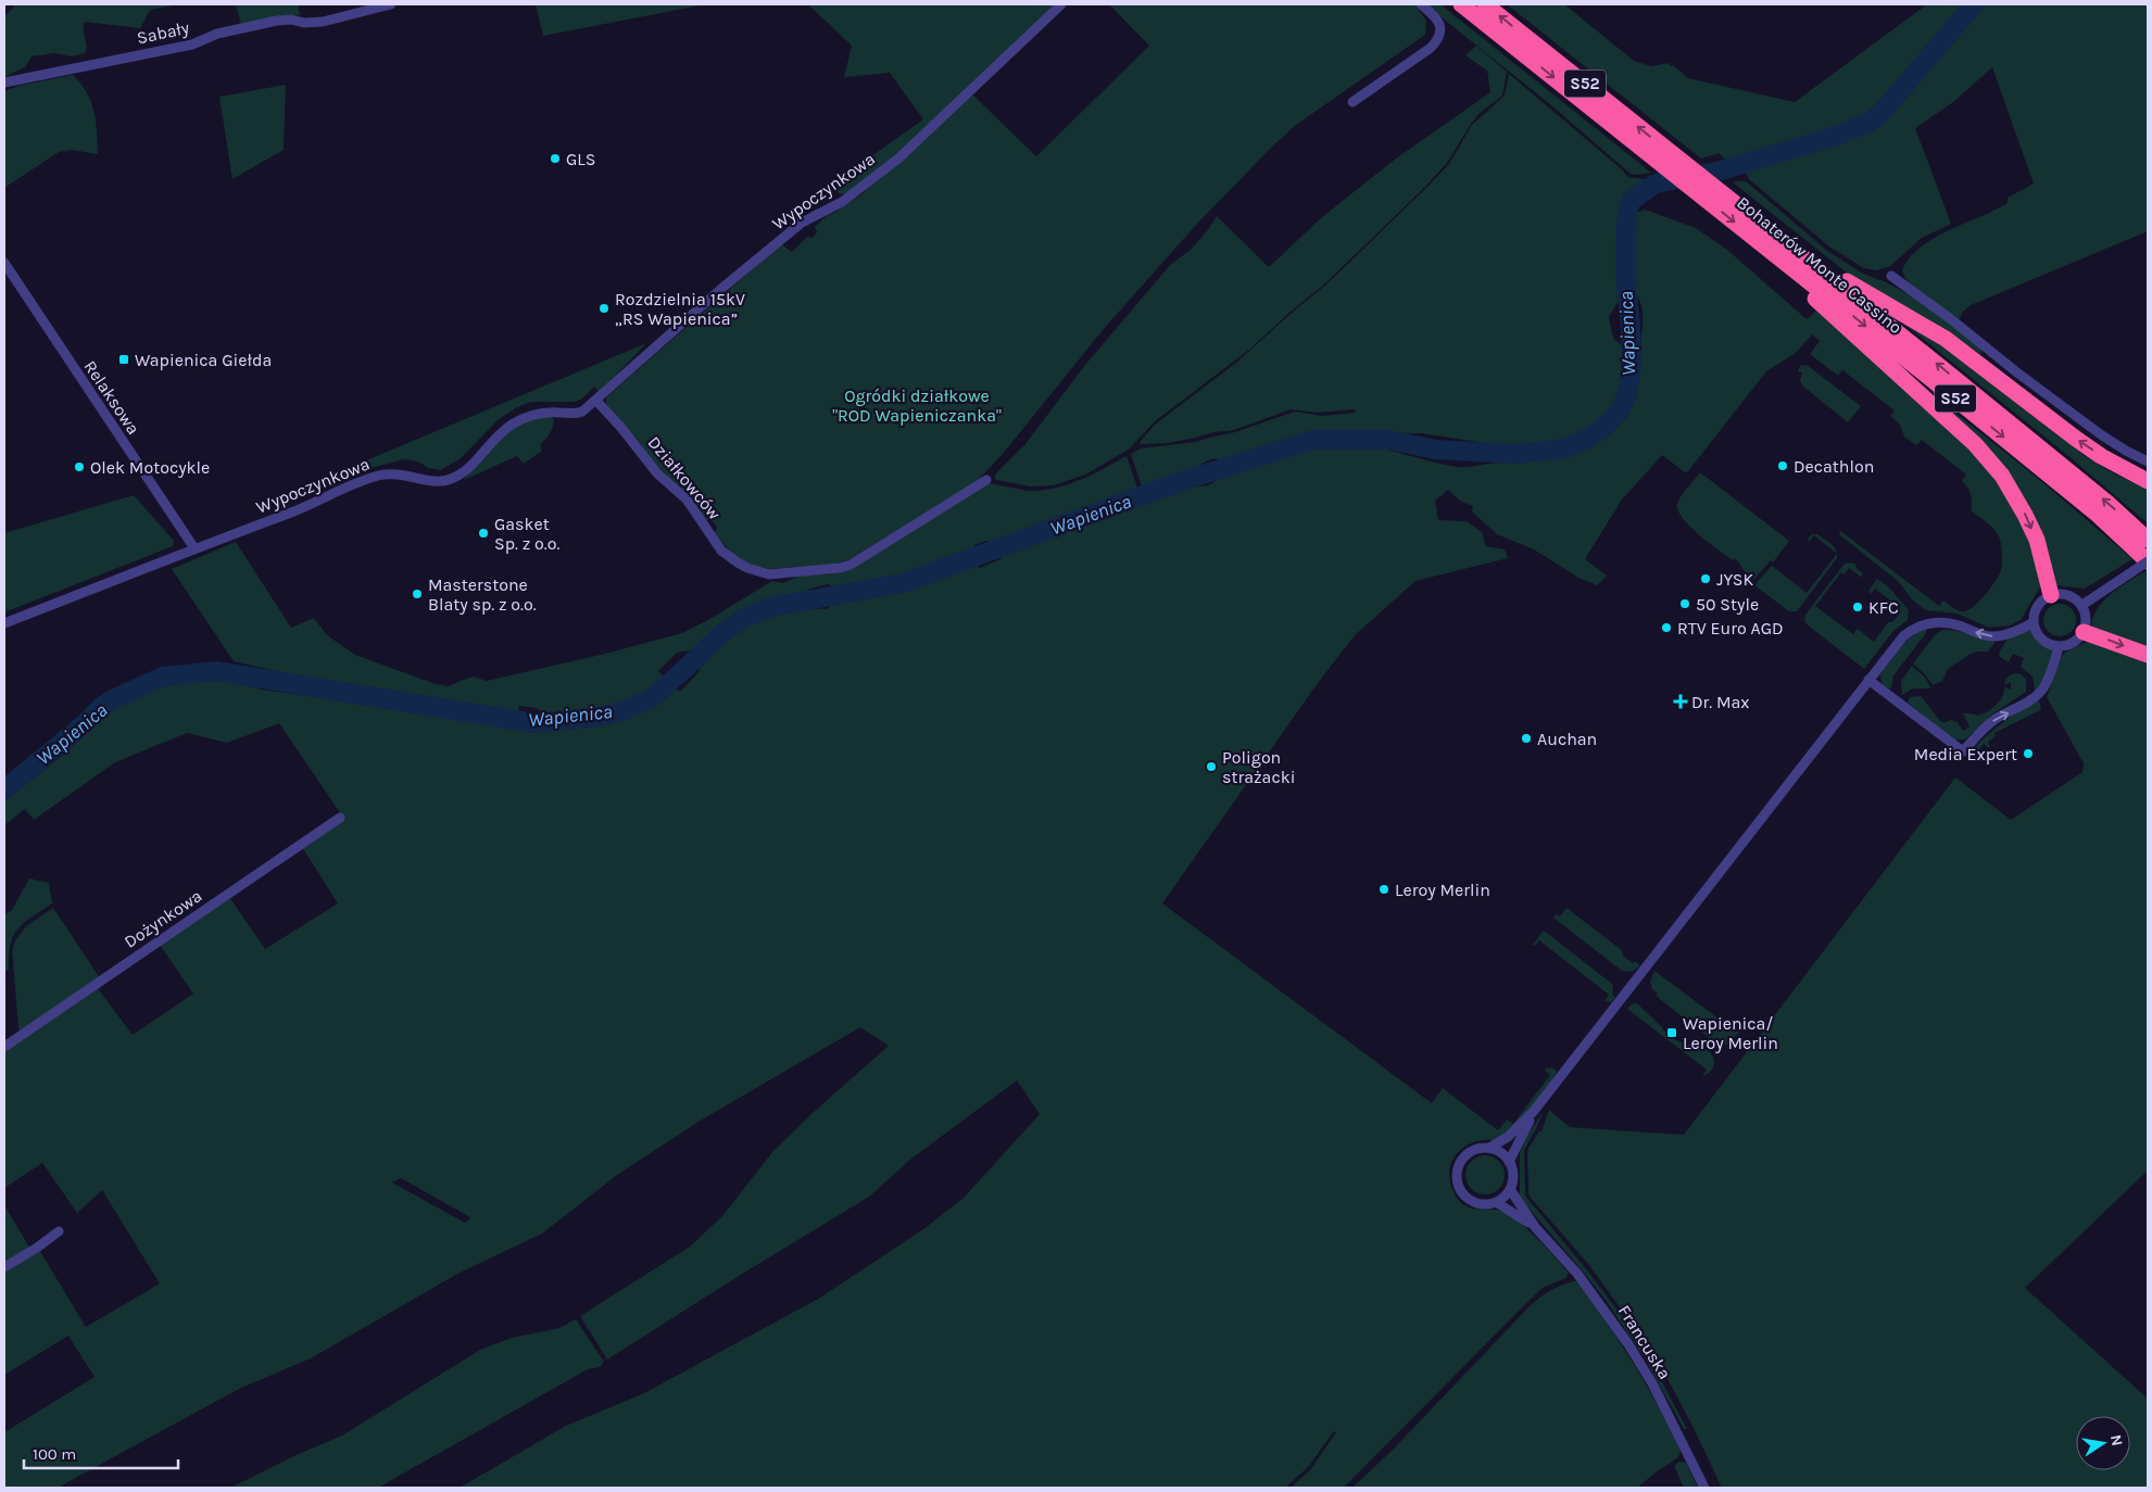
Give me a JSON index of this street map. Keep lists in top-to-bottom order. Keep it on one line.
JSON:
{"streets":{"highway":["S52","Bohaterów Monte Cassino"],"street":["Sabały","Wypoczynkowa","Relaksowa","Działkowców","Dożynkowa","Francuska"]},"crossings":[["Wypoczynkowa","Relaksowa"],["Wypoczynkowa","Działkowców"]],"water":["Wapienica"],"parks":["Ogródki działkowe \"ROD Wapieniczanka\""],"places":{"other":["GLS","Rozdzielnia 15kV „RS Wapienica”","Decathlon","Olek Motocykle","Gasket Sp. z o.o.","JYSK","Masterstone Blaty sp. z o.o.","50 Style","KFC","RTV Euro AGD","Auchan","Media Expert","Poligon strażacki","Leroy Merlin"],"transit":["Wapienica Giełda","Wapienica/ Leroy Merlin"],"health":["Dr. Max"]},"scale_bar":"100 m","north":"right"}
